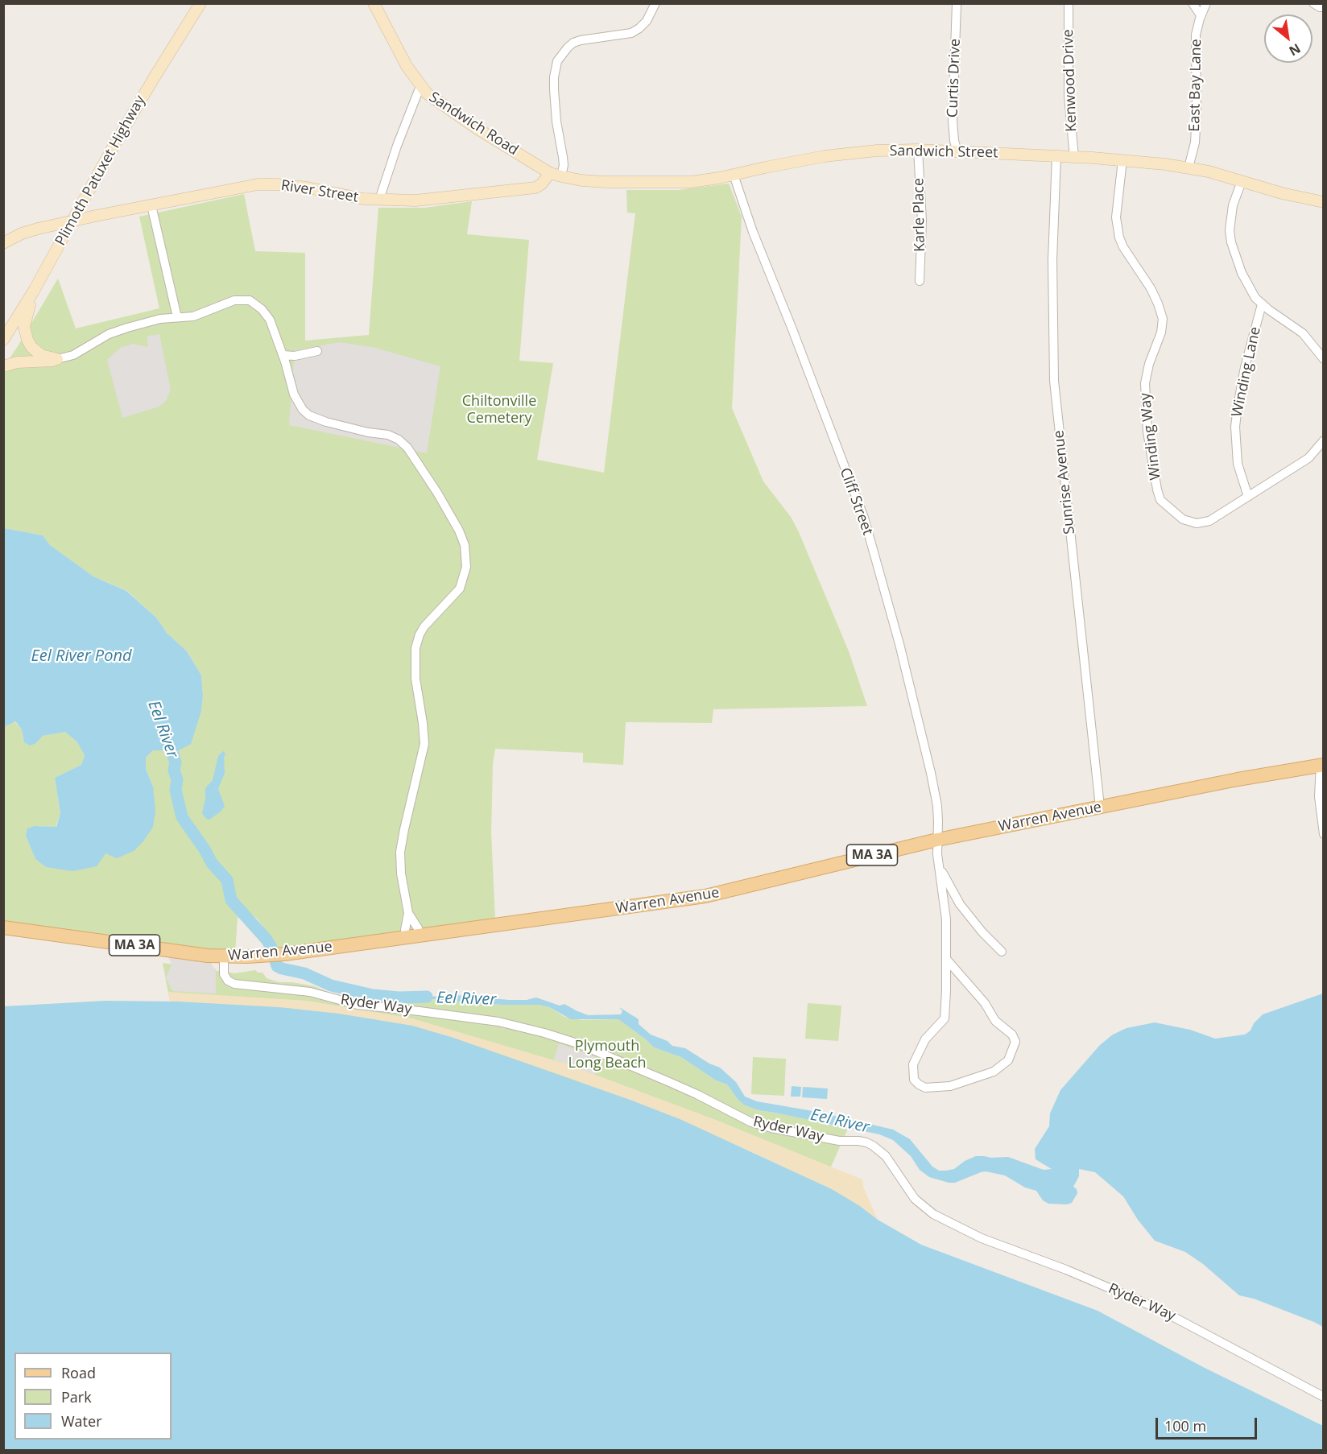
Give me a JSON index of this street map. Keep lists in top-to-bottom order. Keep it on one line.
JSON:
{"streets":{"main road":["Warren Avenue","MA 3A"],"street":["Curtis Drive","Kenwood Drive","East Bay Lane","Sandwich Road","Sandwich Street","Plimoth Patuxet Highway","River Street","Karle Place","Winding Lane","Winding Way","Sunrise Avenue","Cliff Street","Ryder Way"]},"crossings":[["Curtis Drive","Sandwich Street"],["Kenwood Drive","Sandwich Street"],["East Bay Lane","Sandwich Street"],["Sandwich Road","Sandwich Street"],["Sandwich Road","River Street"],["Sandwich Street","Karle Place"],["Sandwich Street","Winding Way"],["Sandwich Street","Sunrise Avenue"],["Sandwich Street","Cliff Street"],["Winding Lane","Winding Way"],["Sunrise Avenue","Warren Avenue"],["Cliff Street","Warren Avenue"],["Warren Avenue","Ryder Way"]],"water":["Eel River Pond","Eel River"],"parks":["Chiltonville Cemetery","Plymouth Long Beach"],"legend":["Road","Park","Water"],"scale_bar":"100 m","north":"bottom right"}
